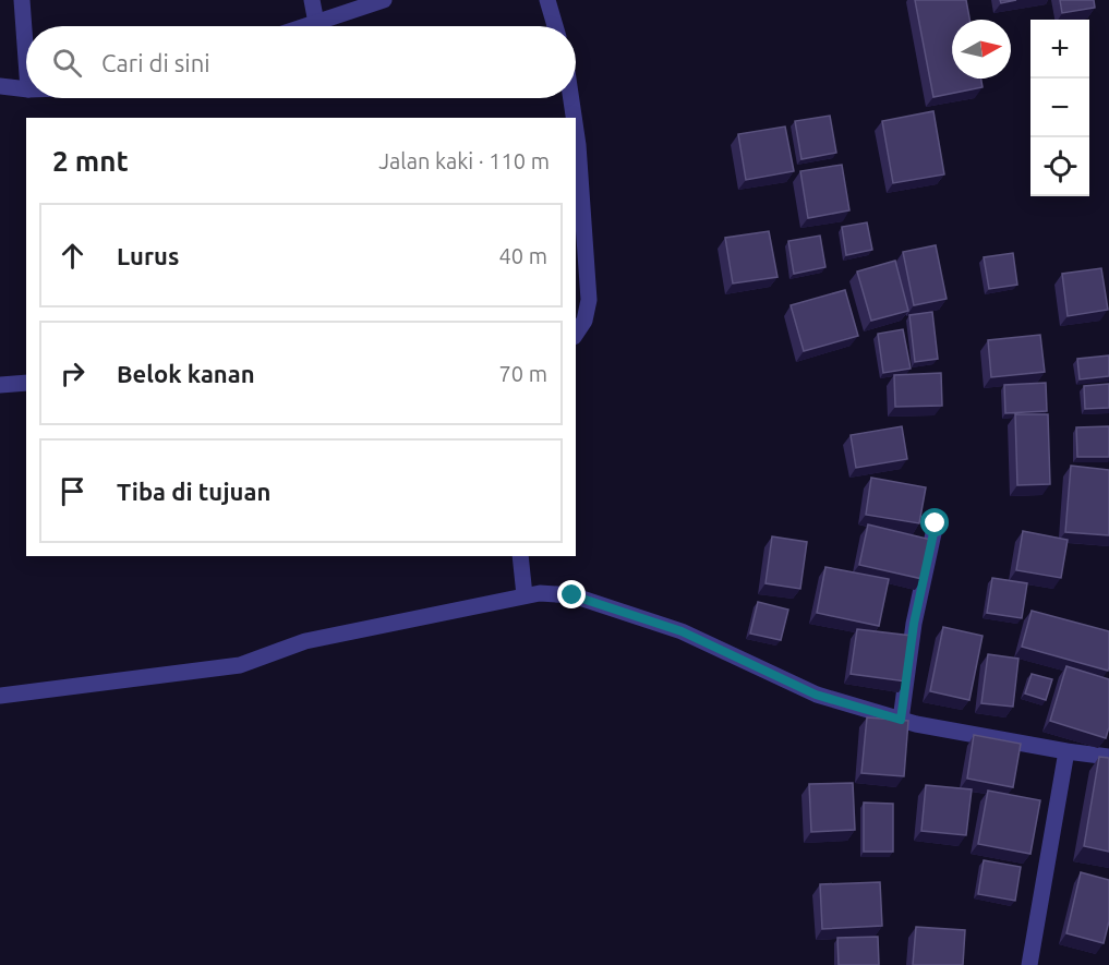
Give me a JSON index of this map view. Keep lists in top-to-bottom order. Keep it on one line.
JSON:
{"north":"right","page":{"map_buttons":["+","−"],"search":"Cari di sini","heading":["2 mnt","Jalan kaki · 110 m"],"list":[["Lurus","40 m"],["Belok kanan","70 m"],"Tiba di tujuan"]}}
